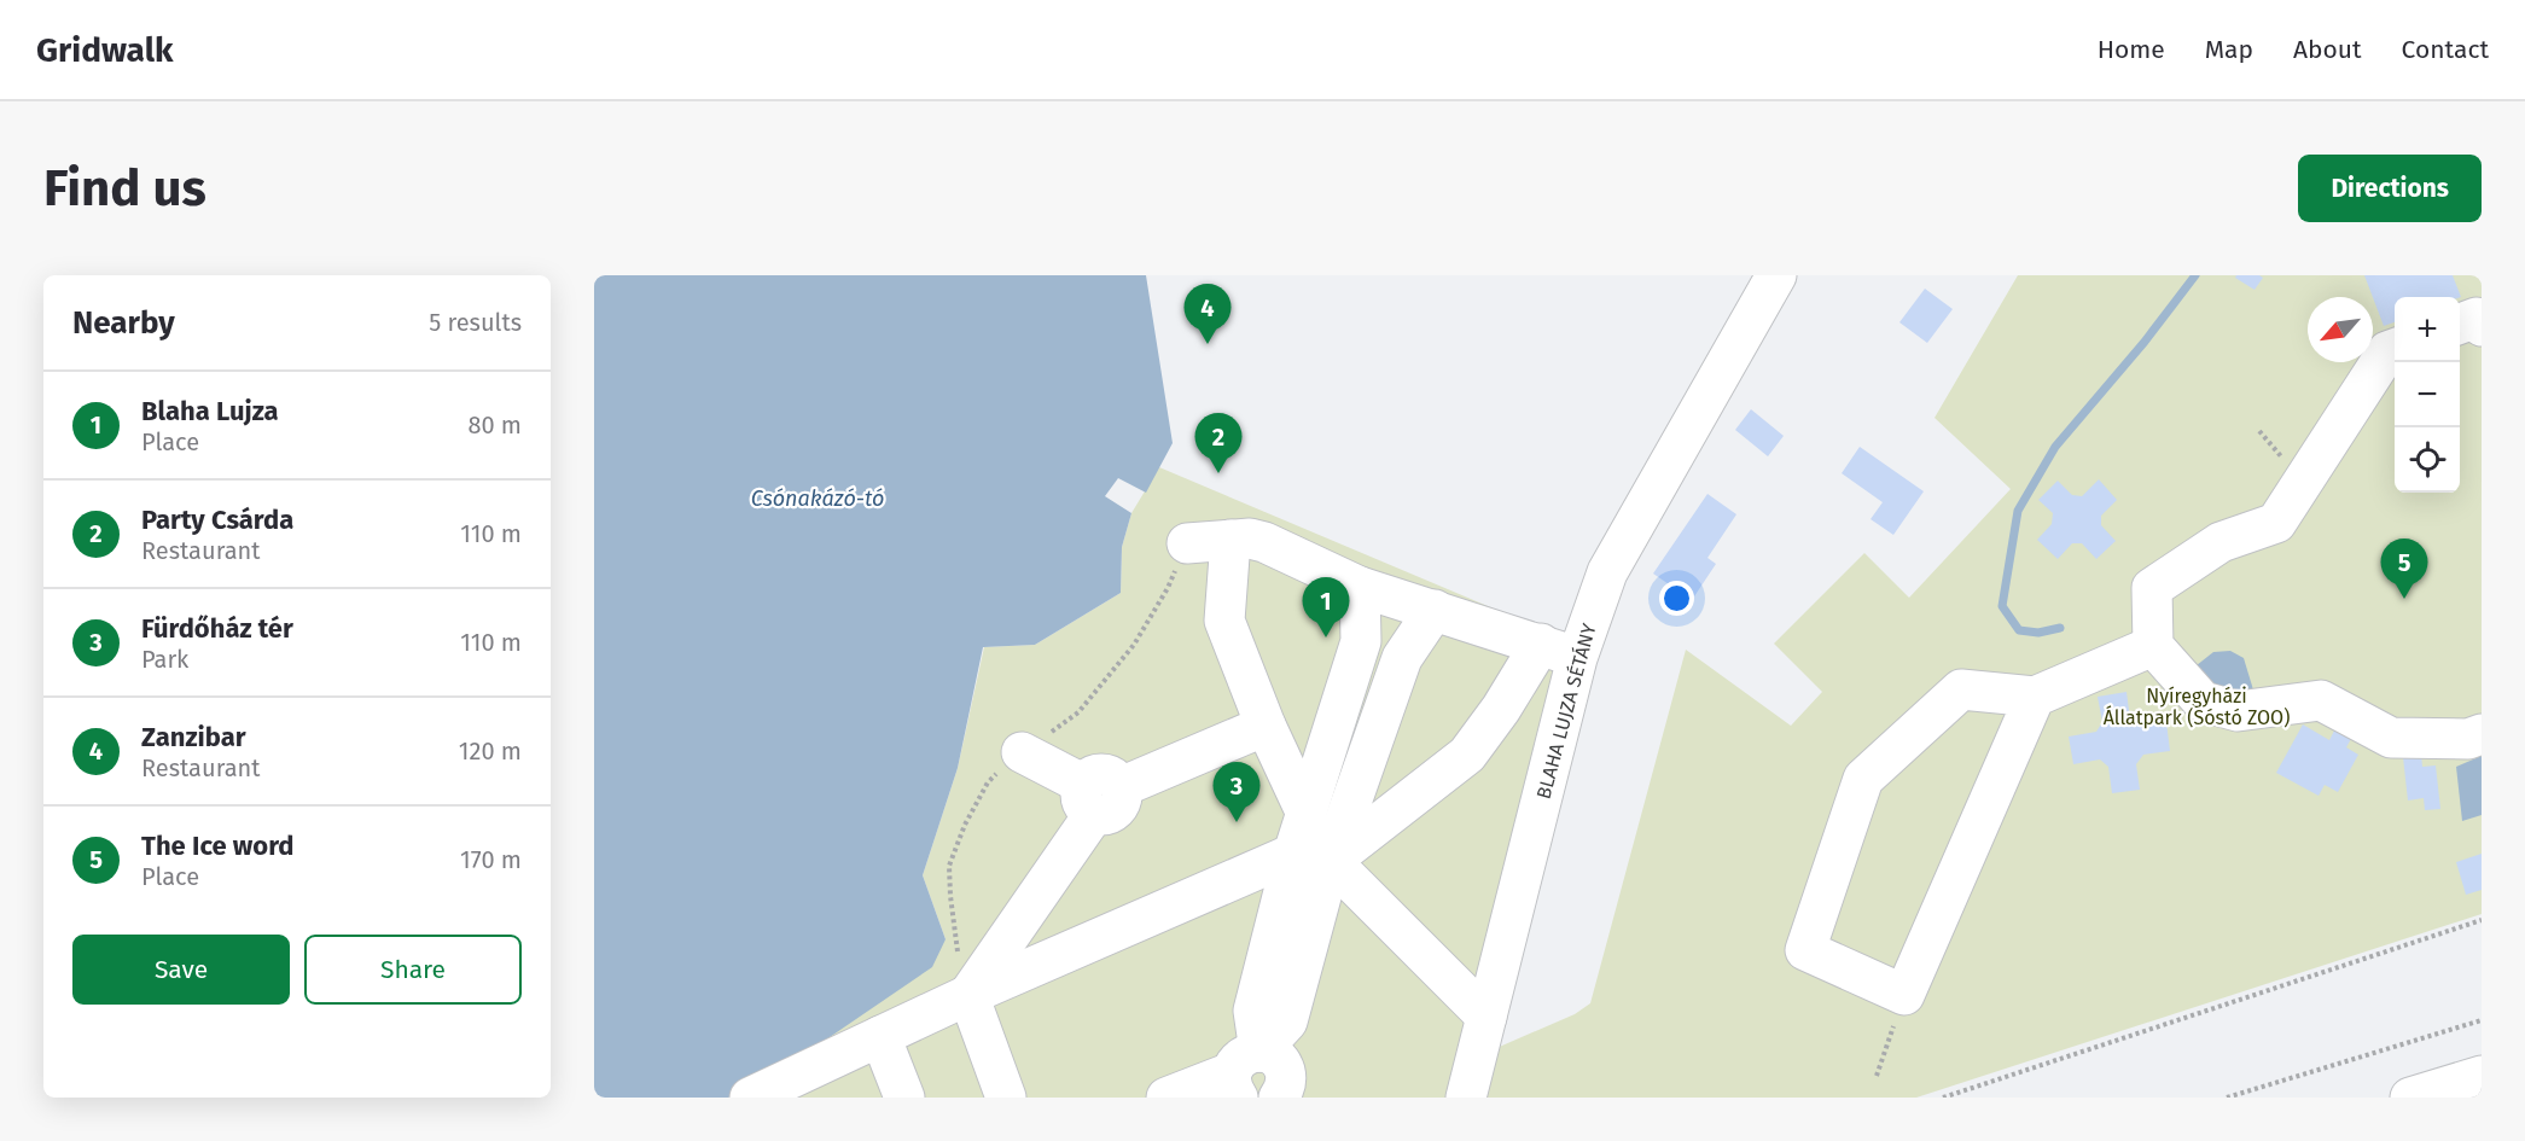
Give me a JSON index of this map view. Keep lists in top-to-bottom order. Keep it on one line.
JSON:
{"streets":{"street":["BLAHA LUJZA SÉTÁNY"]},"water":["Csónakázó-tó"],"parks":["Nyíregyházi Állatpark (Sóstó ZOO)"],"north":"bottom left","page":{"header":"Gridwalk","nav":["Home","Map","About","Contact"],"buttons":["Directions",["Save","Share"]],"title":"Find us","heading":["Nearby","5 results"],"pins":["4","2","5","1","3"],"map_buttons":["+","−"],"list":[{"mark":"1","name":"Blaha Lujza","note":"Place","value":"80 m"},{"mark":"2","name":"Party Csárda","note":"Restaurant","value":"110 m"},{"mark":"3","name":"Fürdőház tér","note":"Park","value":"110 m"},{"mark":"4","name":"Zanzibar","note":"Restaurant","value":"120 m"},{"mark":"5","name":"The Ice word","note":"Place","value":"170 m"}]}}
